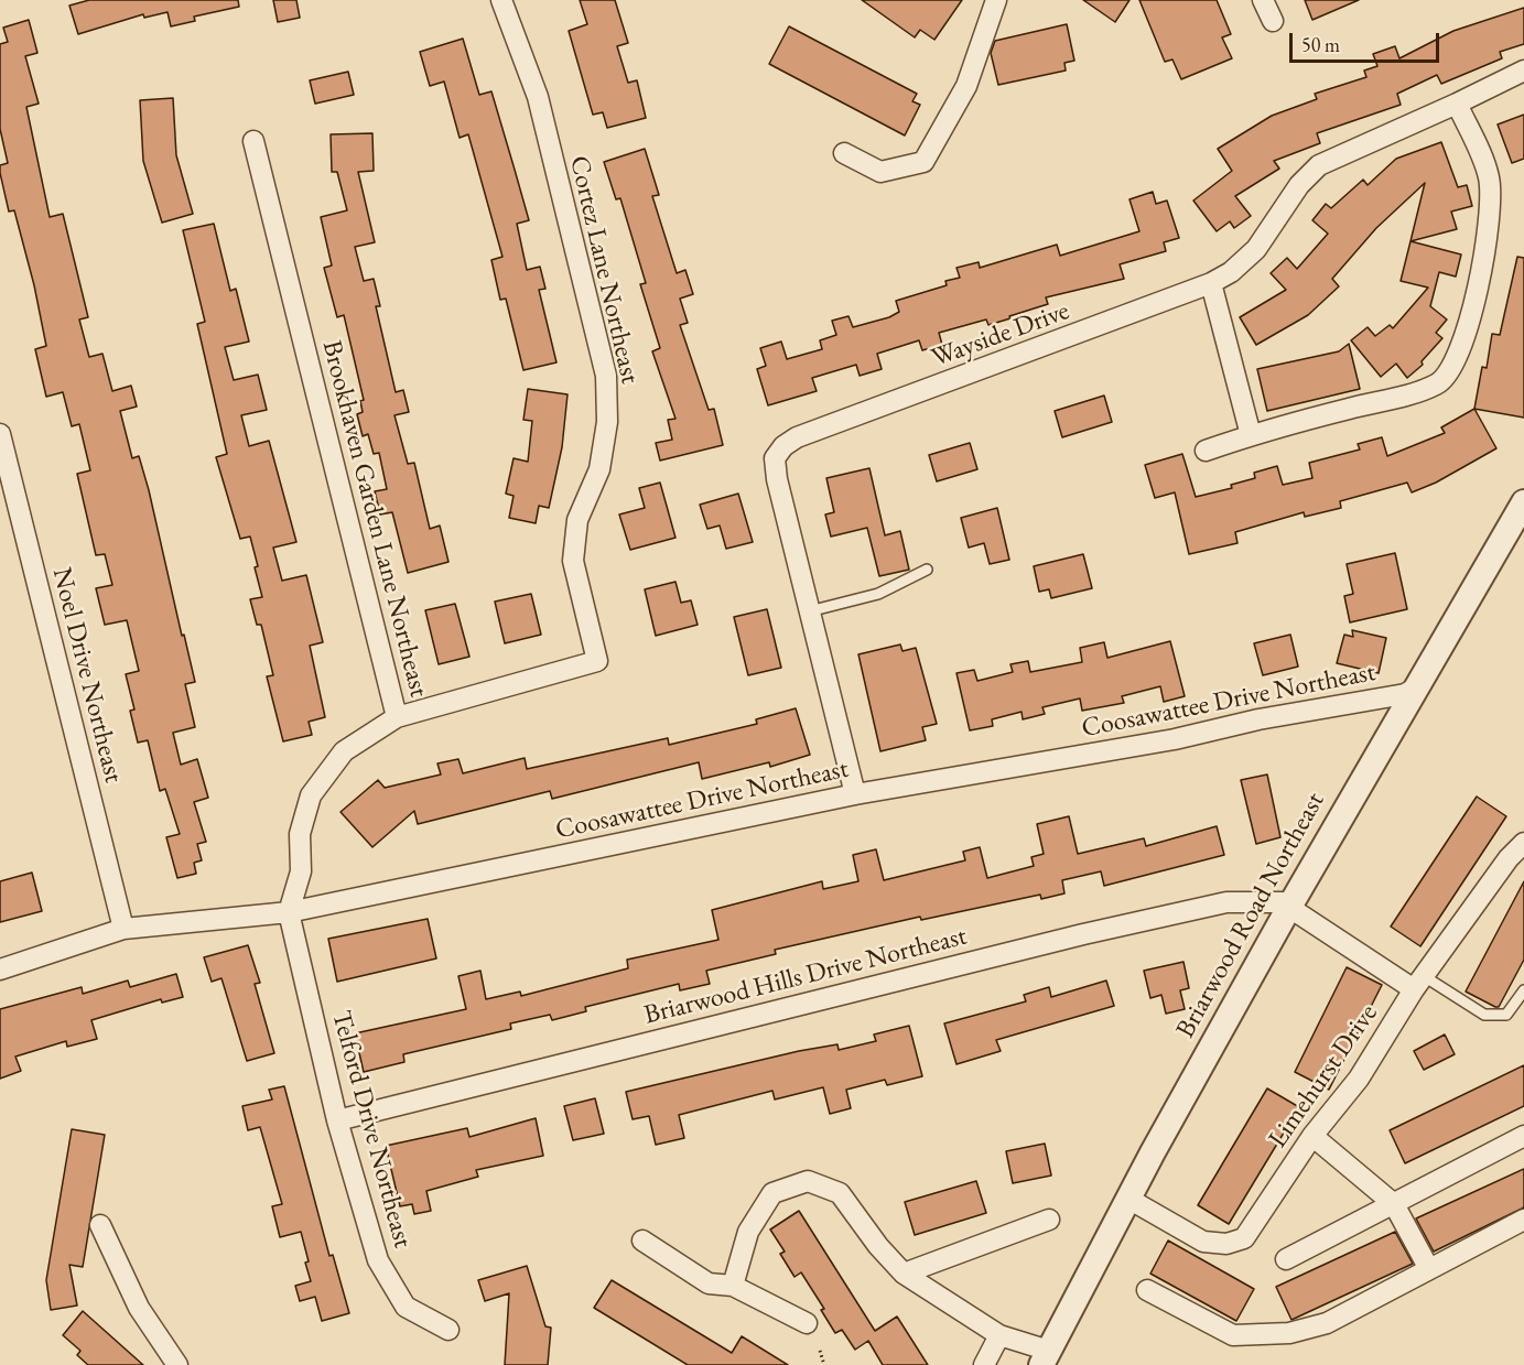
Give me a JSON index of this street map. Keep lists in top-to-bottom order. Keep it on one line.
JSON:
{"streets":{"street":["Cortez Lane Northeast","Wayside Drive","Brookhaven Garden Lane Northeast","Noel Drive Northeast","Coosawattee Drive Northeast","Briarwood Road Northeast","Briarwood Hills Drive Northeast","Limehurst Drive","Telford Drive Northeast"]},"crossings":[["Cortez Lane Northeast","Brookhaven Garden Lane Northeast"],["Wayside Drive","Coosawattee Drive Northeast"],["Brookhaven Garden Lane Northeast","Coosawattee Drive Northeast"],["Brookhaven Garden Lane Northeast","Telford Drive Northeast"],["Noel Drive Northeast","Coosawattee Drive Northeast"],["Coosawattee Drive Northeast","Briarwood Road Northeast"],["Coosawattee Drive Northeast","Telford Drive Northeast"],["Briarwood Road Northeast","Briarwood Hills Drive Northeast"],["Briarwood Road Northeast","Limehurst Drive"],["Briarwood Hills Drive Northeast","Limehurst Drive"],["Briarwood Hills Drive Northeast","Telford Drive Northeast"]],"scale_bar":"50 m"}
